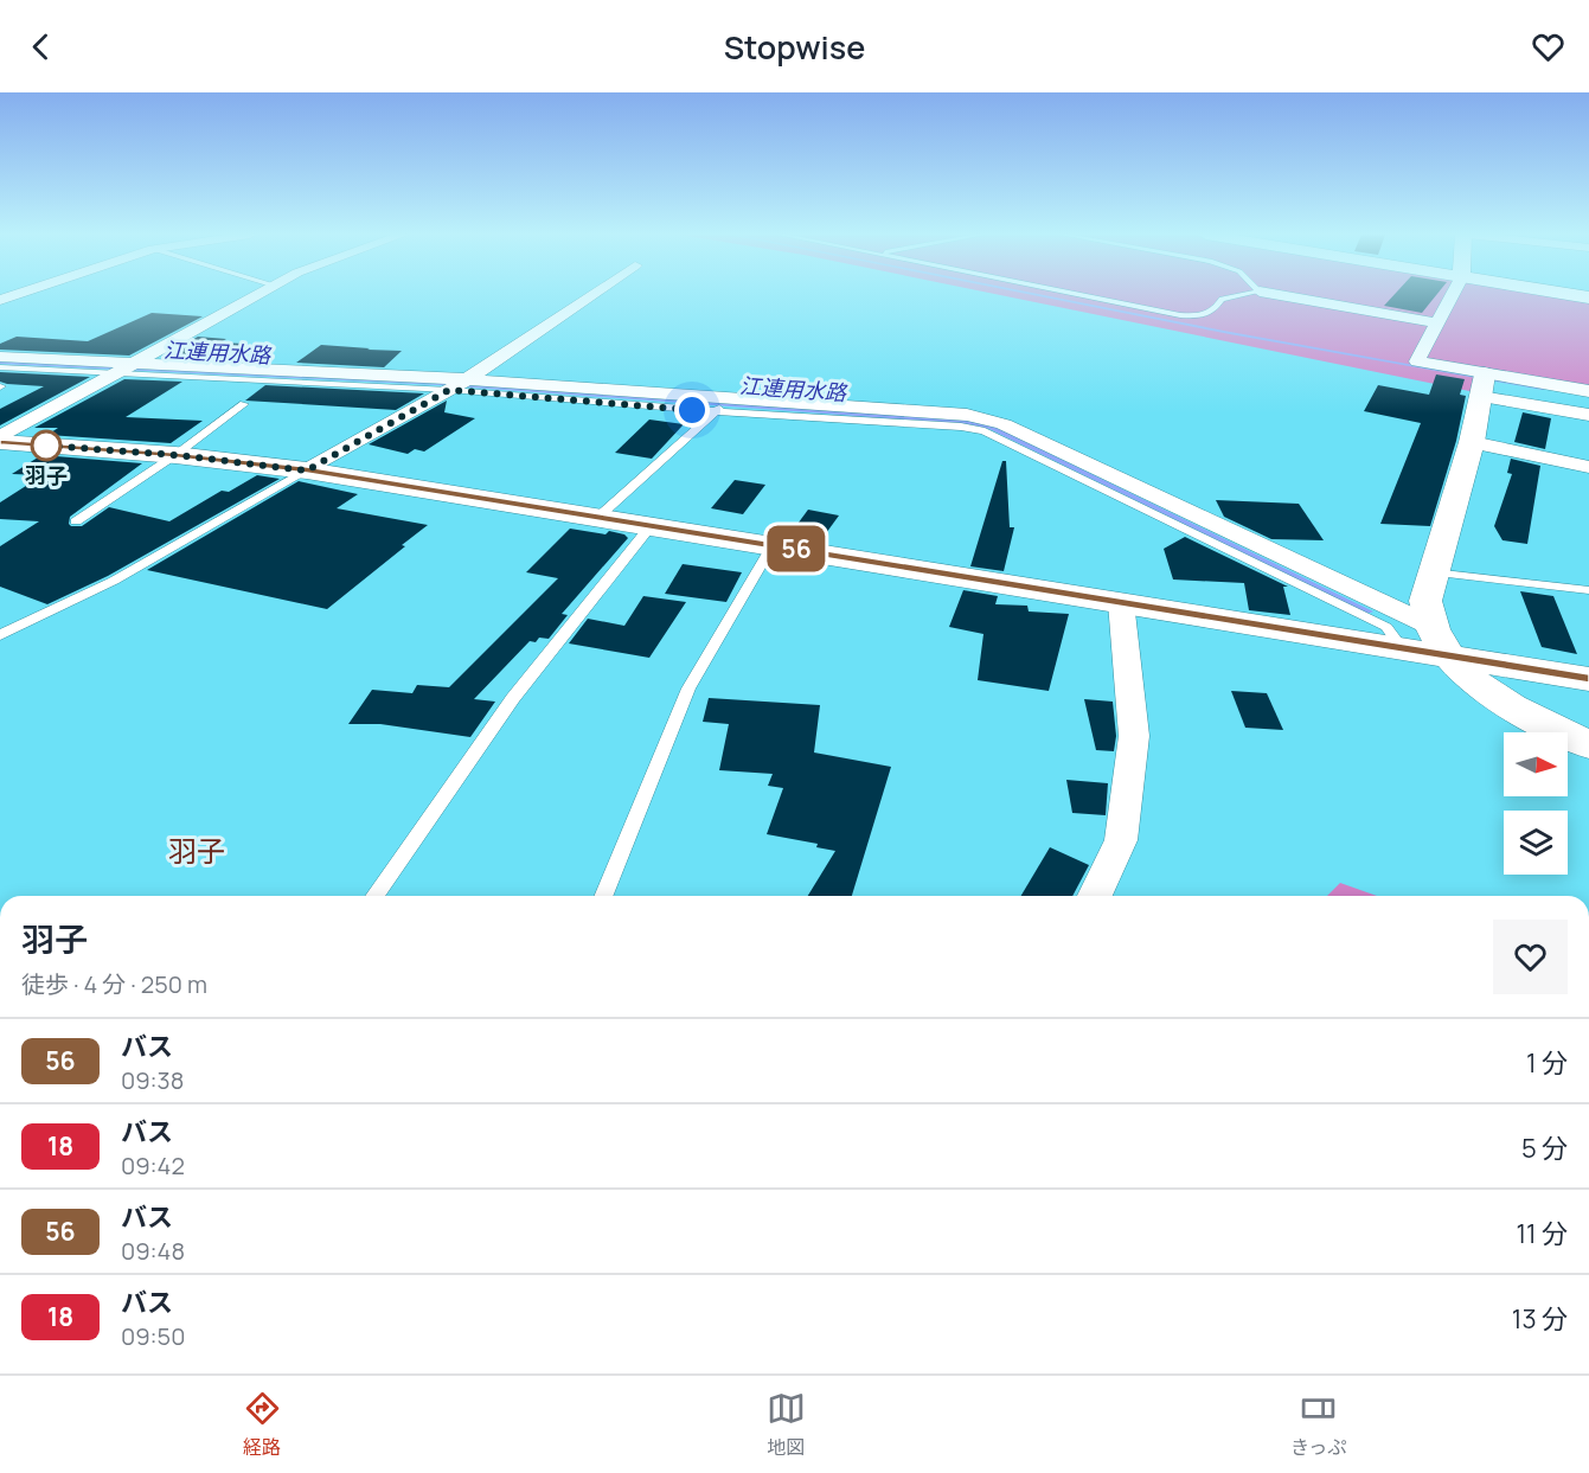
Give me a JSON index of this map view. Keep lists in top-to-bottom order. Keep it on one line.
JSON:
{"districts":["羽子"],"water":["江連用水路"],"places":["羽子"],"lines":["bus line 56"],"north":"right","page":{"header":"Stopwise","on_map":"56","heading":["羽子","徒歩 · 4 分 · 250 m"],"list":[{"mark":"56","name":"バス","note":"09:38","value":"1 分"},{"mark":"18","name":"バス","note":"09:42","value":"5 分"},{"mark":"56","name":"バス","note":"09:48","value":"11 分"},{"mark":"18","name":"バス","note":"09:50","value":"13 分"}],"tabs":["経路","地図","きっぷ"]}}
